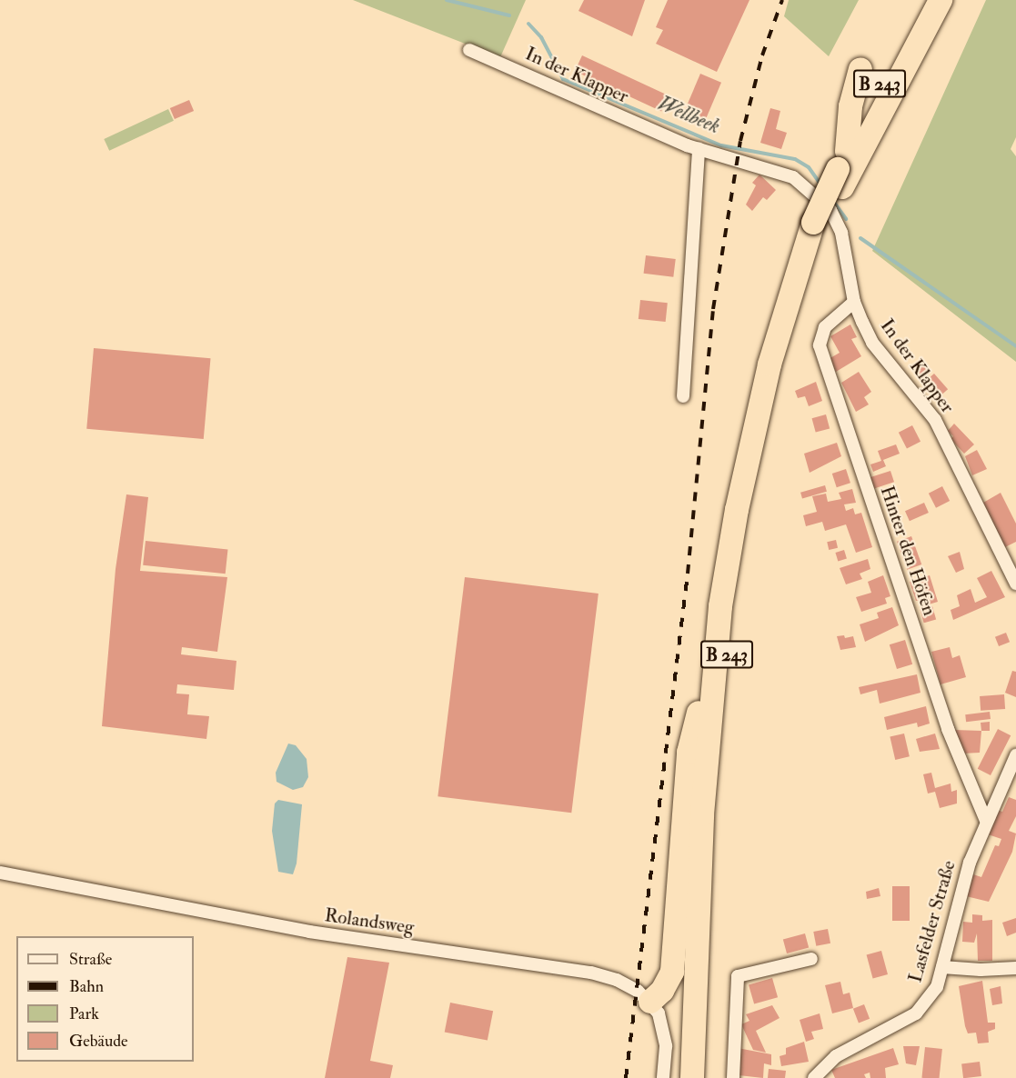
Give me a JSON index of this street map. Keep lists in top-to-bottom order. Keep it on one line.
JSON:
{"streets":{"highway":["B 243"],"street":["In der Klapper","Hinter den Höfen","Rolandsweg","Lasfelder Straße"]},"crossings":[["In der Klapper","Hinter den Höfen"],["Hinter den Höfen","Lasfelder Straße"]],"water":["Wellbeek"],"legend":["Straße","Bahn","Park","Gebäude"]}
